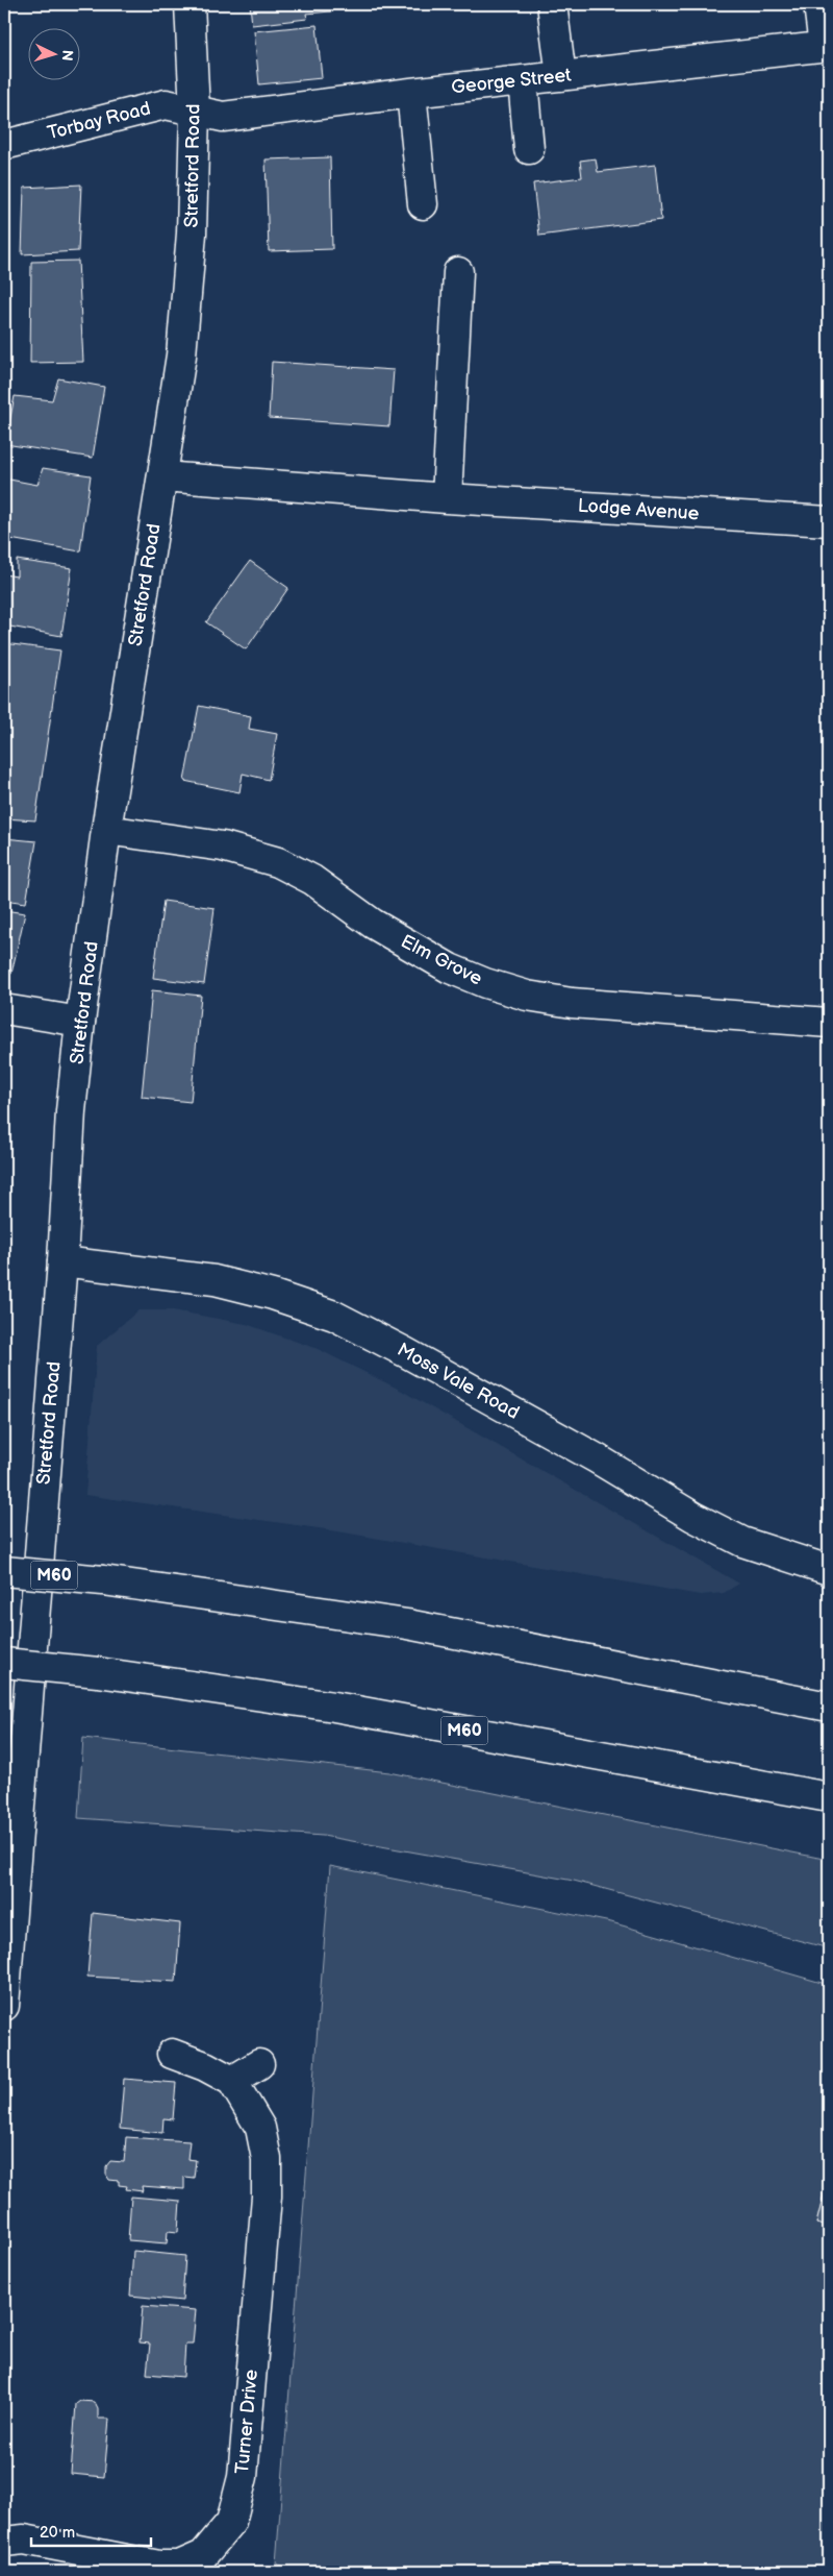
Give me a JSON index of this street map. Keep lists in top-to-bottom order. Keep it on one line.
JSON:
{"streets":{"main road":["George Street","Torbay Road","Stretford Road","Lodge Avenue","Elm Grove","Moss Vale Road","M60","Turner Drive"]},"crossings":[["George Street","Torbay Road"],["George Street","Stretford Road"],["Torbay Road","Stretford Road"],["Stretford Road","Lodge Avenue"],["Stretford Road","Elm Grove"],["Stretford Road","Moss Vale Road"]],"scale_bar":"20 m","north":"right"}
